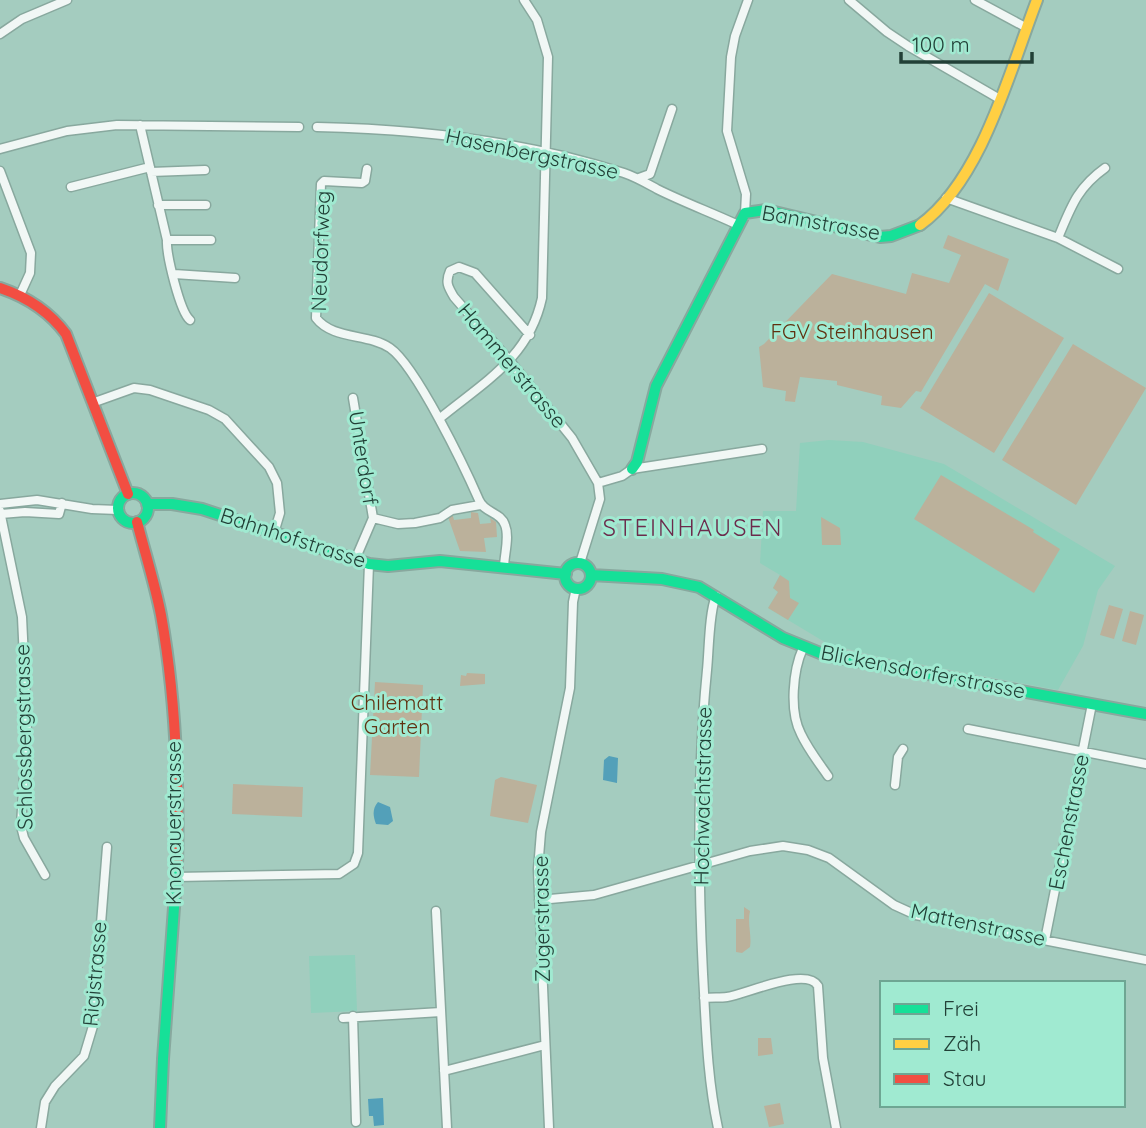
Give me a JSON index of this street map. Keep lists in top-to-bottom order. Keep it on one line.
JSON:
{"streets":{"street":["Hasenbergstrasse","Bannstrasse","Neudorfweg","Hammerstrasse","Unterdorf","Bahnhofstrasse","Blickensdorferstrasse","Schlossbergstrasse","Hochwachtstrasse","Eschenstrasse","Knonauerstrasse","Zugerstrasse","Mattenstrasse","Rigistrasse"]},"crossings":[["Hasenbergstrasse","Bannstrasse"],["Bahnhofstrasse","Blickensdorferstrasse"],["Bahnhofstrasse","Knonauerstrasse"],["Bahnhofstrasse","Zugerstrasse"],["Blickensdorferstrasse","Hochwachtstrasse"],["Blickensdorferstrasse","Eschenstrasse"],["Blickensdorferstrasse","Zugerstrasse"],["Hochwachtstrasse","Mattenstrasse"],["Eschenstrasse","Mattenstrasse"],["Zugerstrasse","Mattenstrasse"]],"districts":["STEINHAUSEN"],"parks":["FGV Steinhausen","Chilematt Garten"],"legend":["Frei","Zäh","Stau"],"scale_bar":"100 m"}
